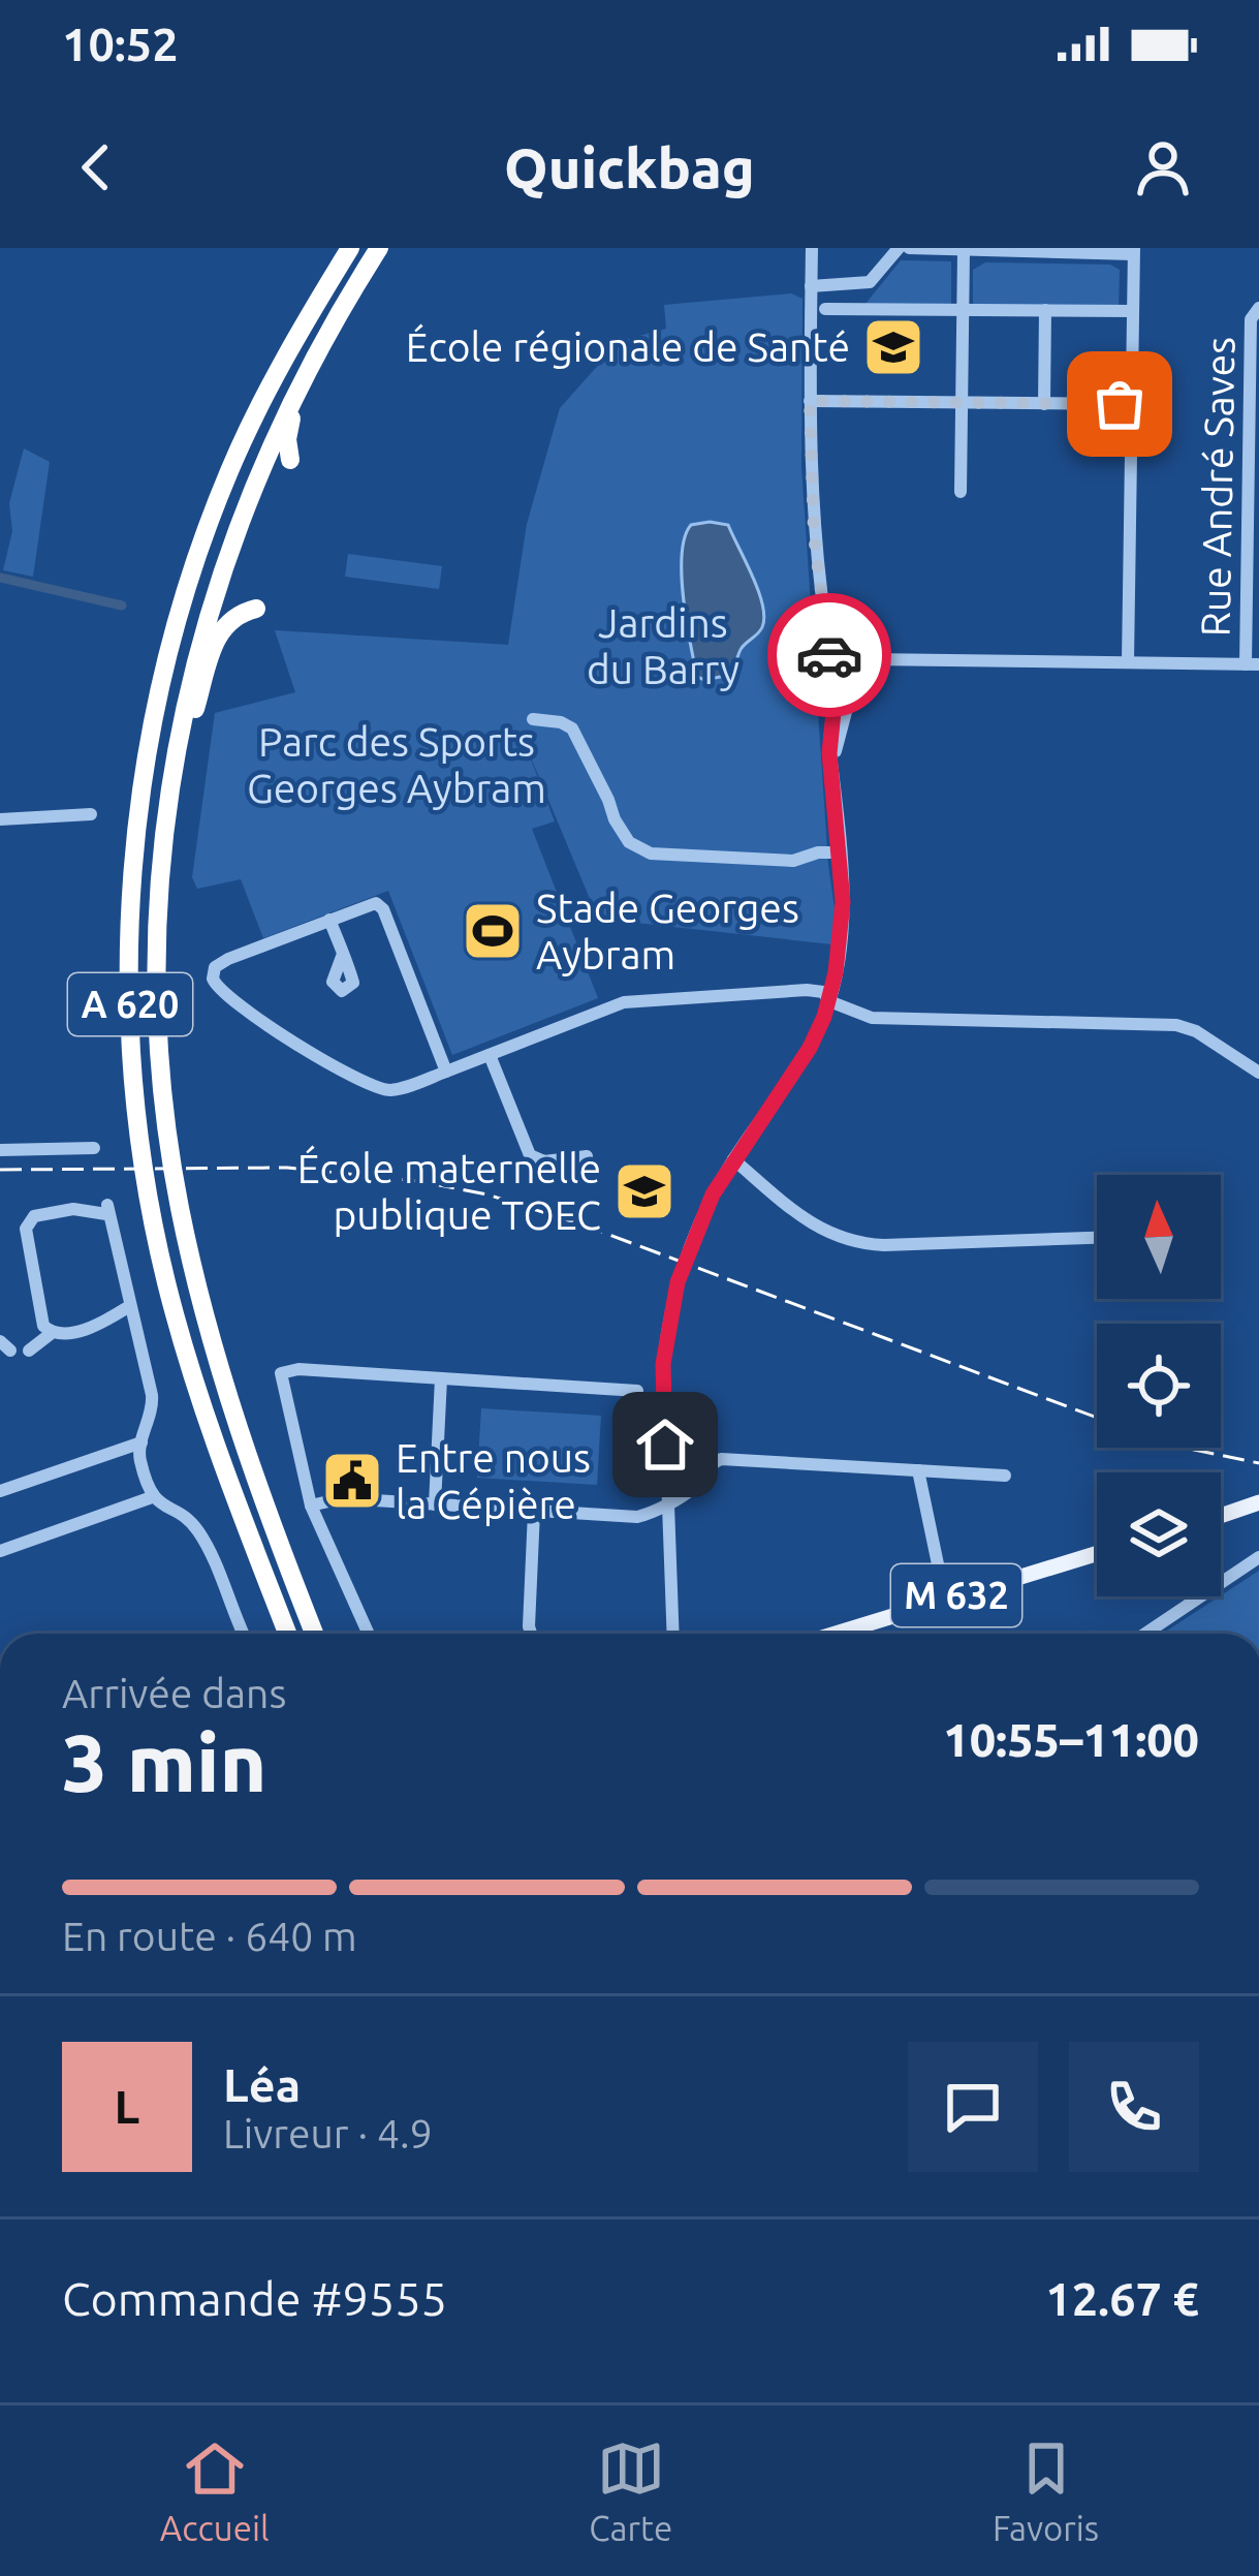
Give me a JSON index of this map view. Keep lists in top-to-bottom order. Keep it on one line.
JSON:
{"streets":{"highway":["A 620"],"main road":["M 632"],"street":["Rue André Saves"]},"parks":["Jardins du Barry","Parc des Sports Georges Aybram"],"places":{"school or university":["École régionale de Santé","École maternelle publique TOEC"],"sports":["Stade Georges Aybram"],"public building":["Entre nous la Cépière"]},"north":"top","page":{"status":"10:52","header":"Quickbag","heading":["3 min","Arrivée dans","10:55–11:00"],"panel":["Léa","Livreur · 4.9","Commande #9555","12.67 €"],"bar":"En route · 640 m","round":"L","tabs":["Accueil","Carte","Favoris"]}}
